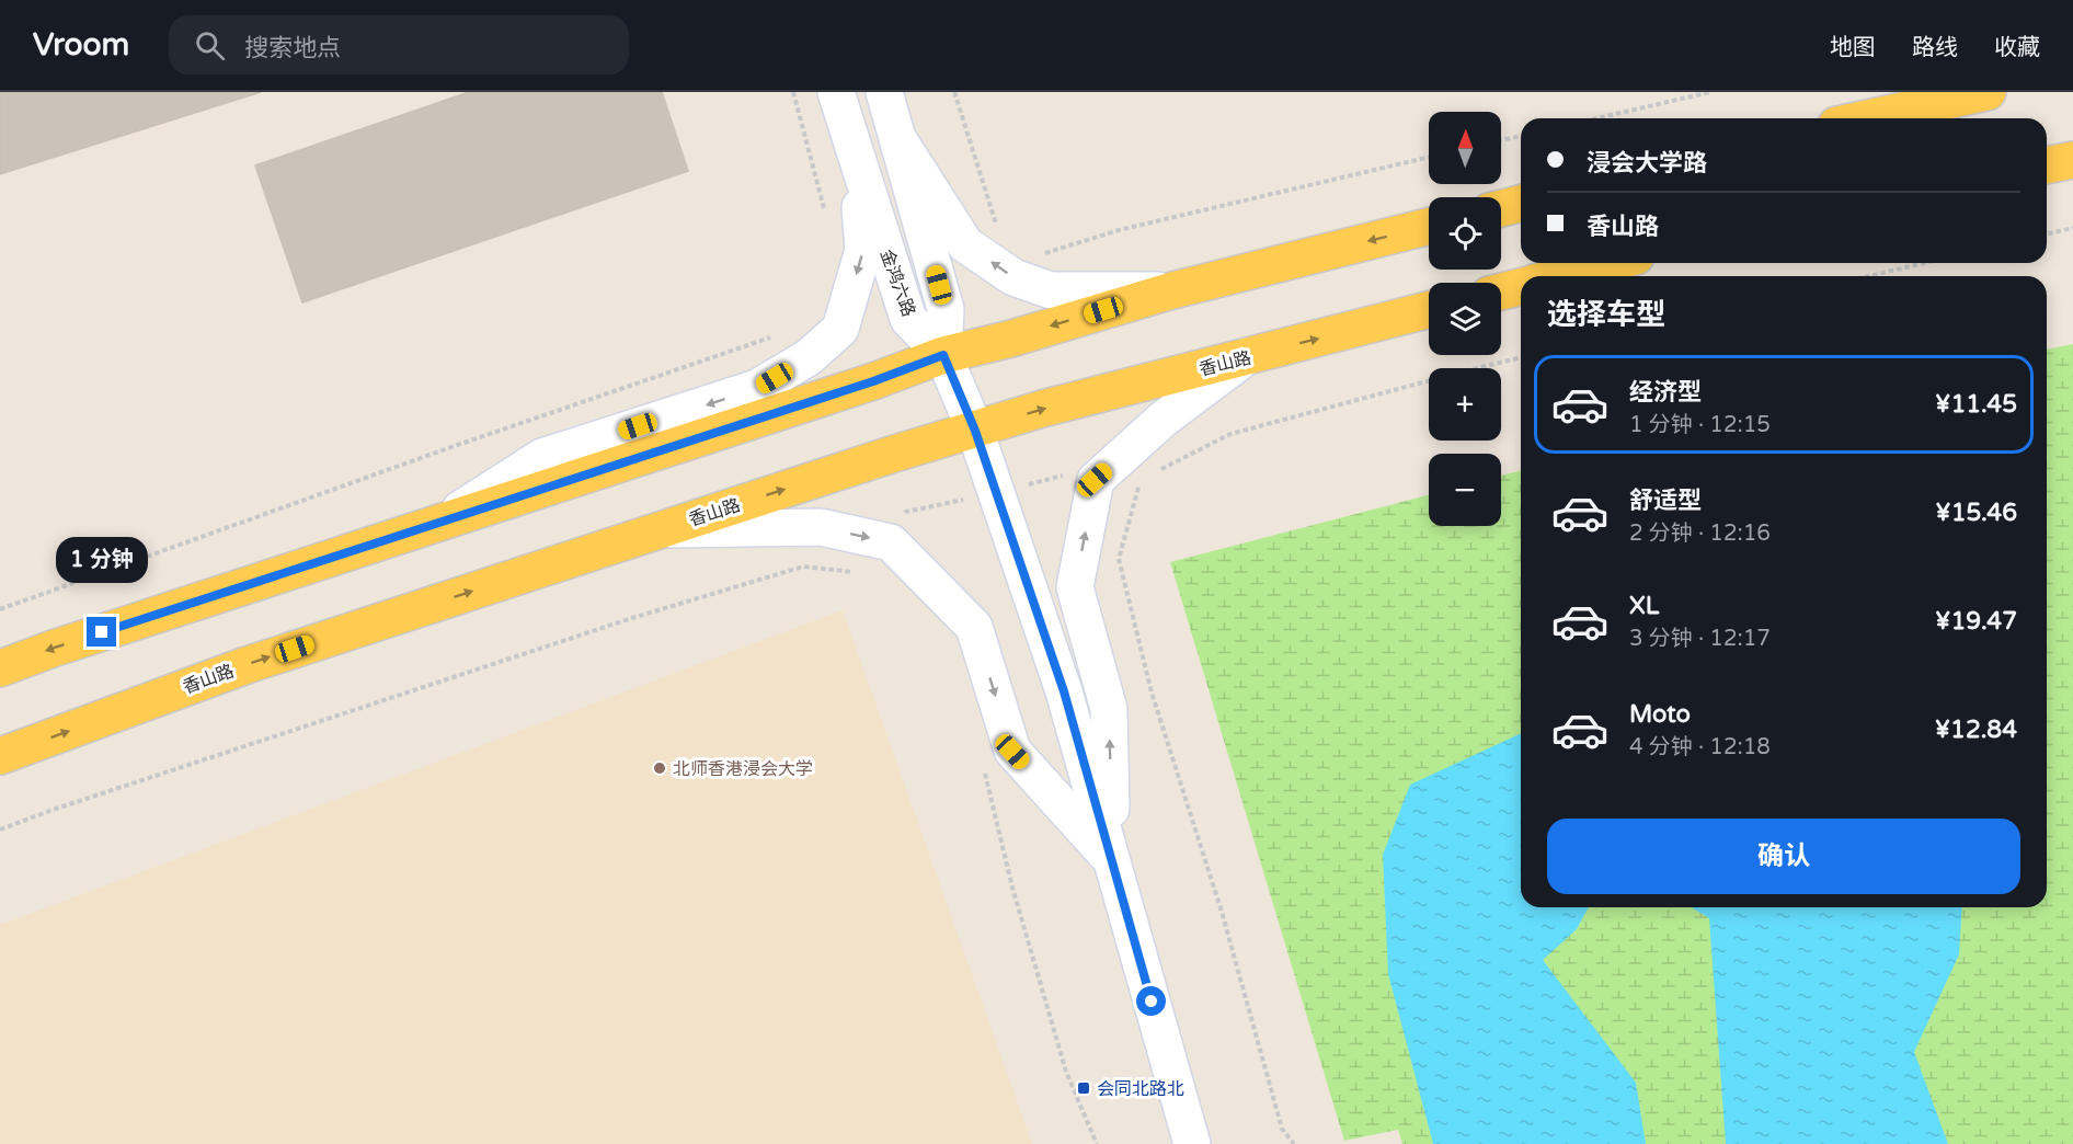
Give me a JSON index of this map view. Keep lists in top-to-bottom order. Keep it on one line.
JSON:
{"streets":{"main road":["香山路"],"street":["金鸿六路"]},"places":{"other":["北师香港浸会大学"],"transit":["会同北路北"]},"north":"top","page":{"header":"Vroom","search":"搜索地点","nav":["地图","路线","收藏"],"map_buttons":["+","−"],"banner":["浸会大学路","香山路"],"heading":"选择车型","list":[{"name":"经济型","note":"1 分钟 · 12:15","value":"¥11.45"},{"name":"舒适型","note":"2 分钟 · 12:16","value":"¥15.46"},{"name":"XL","note":"3 分钟 · 12:17","value":"¥19.47"},{"name":"Moto","note":"4 分钟 · 12:18","value":"¥12.84"}],"bubble":"1 分钟","buttons":"确认"}}
